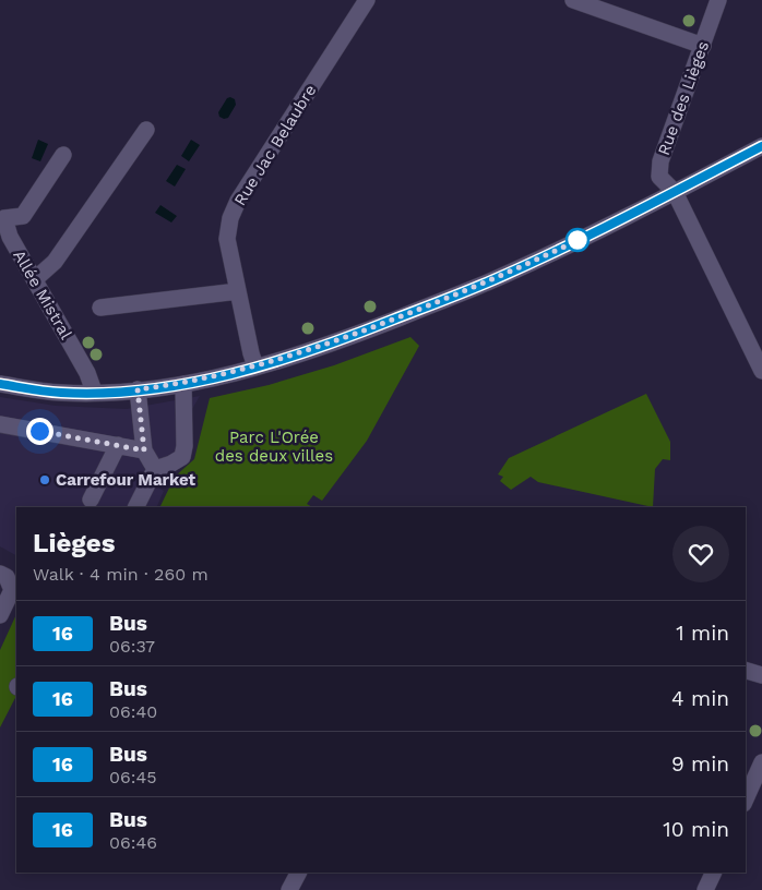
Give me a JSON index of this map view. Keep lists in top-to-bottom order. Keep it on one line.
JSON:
{"streets":{"street":["Rue des Lièges","Rue Jac Belaubre","Allée Mistral"]},"parks":["Parc L'Orée des deux villes"],"places":["Carrefour Market"],"lines":["bus line 16"],"page":{"heading":["Lièges","Walk · 4 min · 260 m"],"list":[{"mark":"16","name":"Bus","note":"06:37","value":"1 min"},{"mark":"16","name":"Bus","note":"06:40","value":"4 min"},{"mark":"16","name":"Bus","note":"06:45","value":"9 min"},{"mark":"16","name":"Bus","note":"06:46","value":"10 min"}]}}
